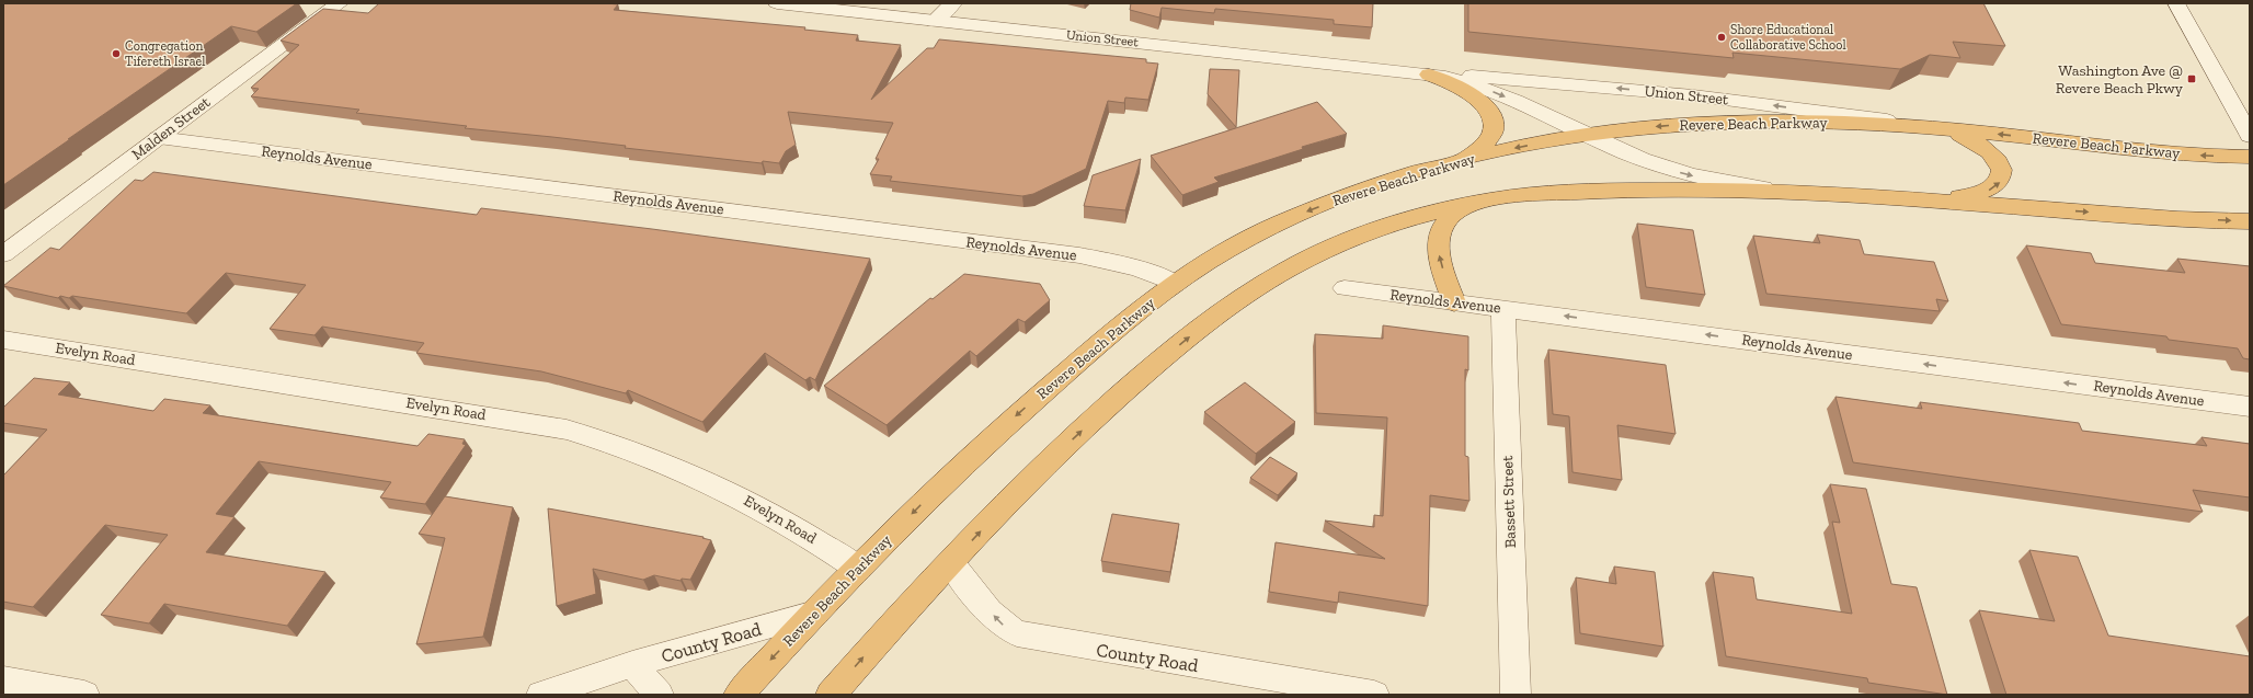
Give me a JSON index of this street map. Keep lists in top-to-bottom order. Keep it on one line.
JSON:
{"streets":{"highway":["Revere Beach Parkway"],"street":["Union Street","Malden Street","Reynolds Avenue","Evelyn Road","Bassett Street","County Road"]},"crossings":[["Union Street","Revere Beach Parkway"],["Revere Beach Parkway","Reynolds Avenue"],["Revere Beach Parkway","Evelyn Road"],["Revere Beach Parkway","County Road"],["Malden Street","Reynolds Avenue"],["Reynolds Avenue","Bassett Street"]],"one_way":["Reynolds Avenue","County Road"],"places":{"other":["Shore Educational Collaborative School","Congregation Tifereth Israel"],"transit":["Washington Ave @ Revere Beach Pkwy"]}}
